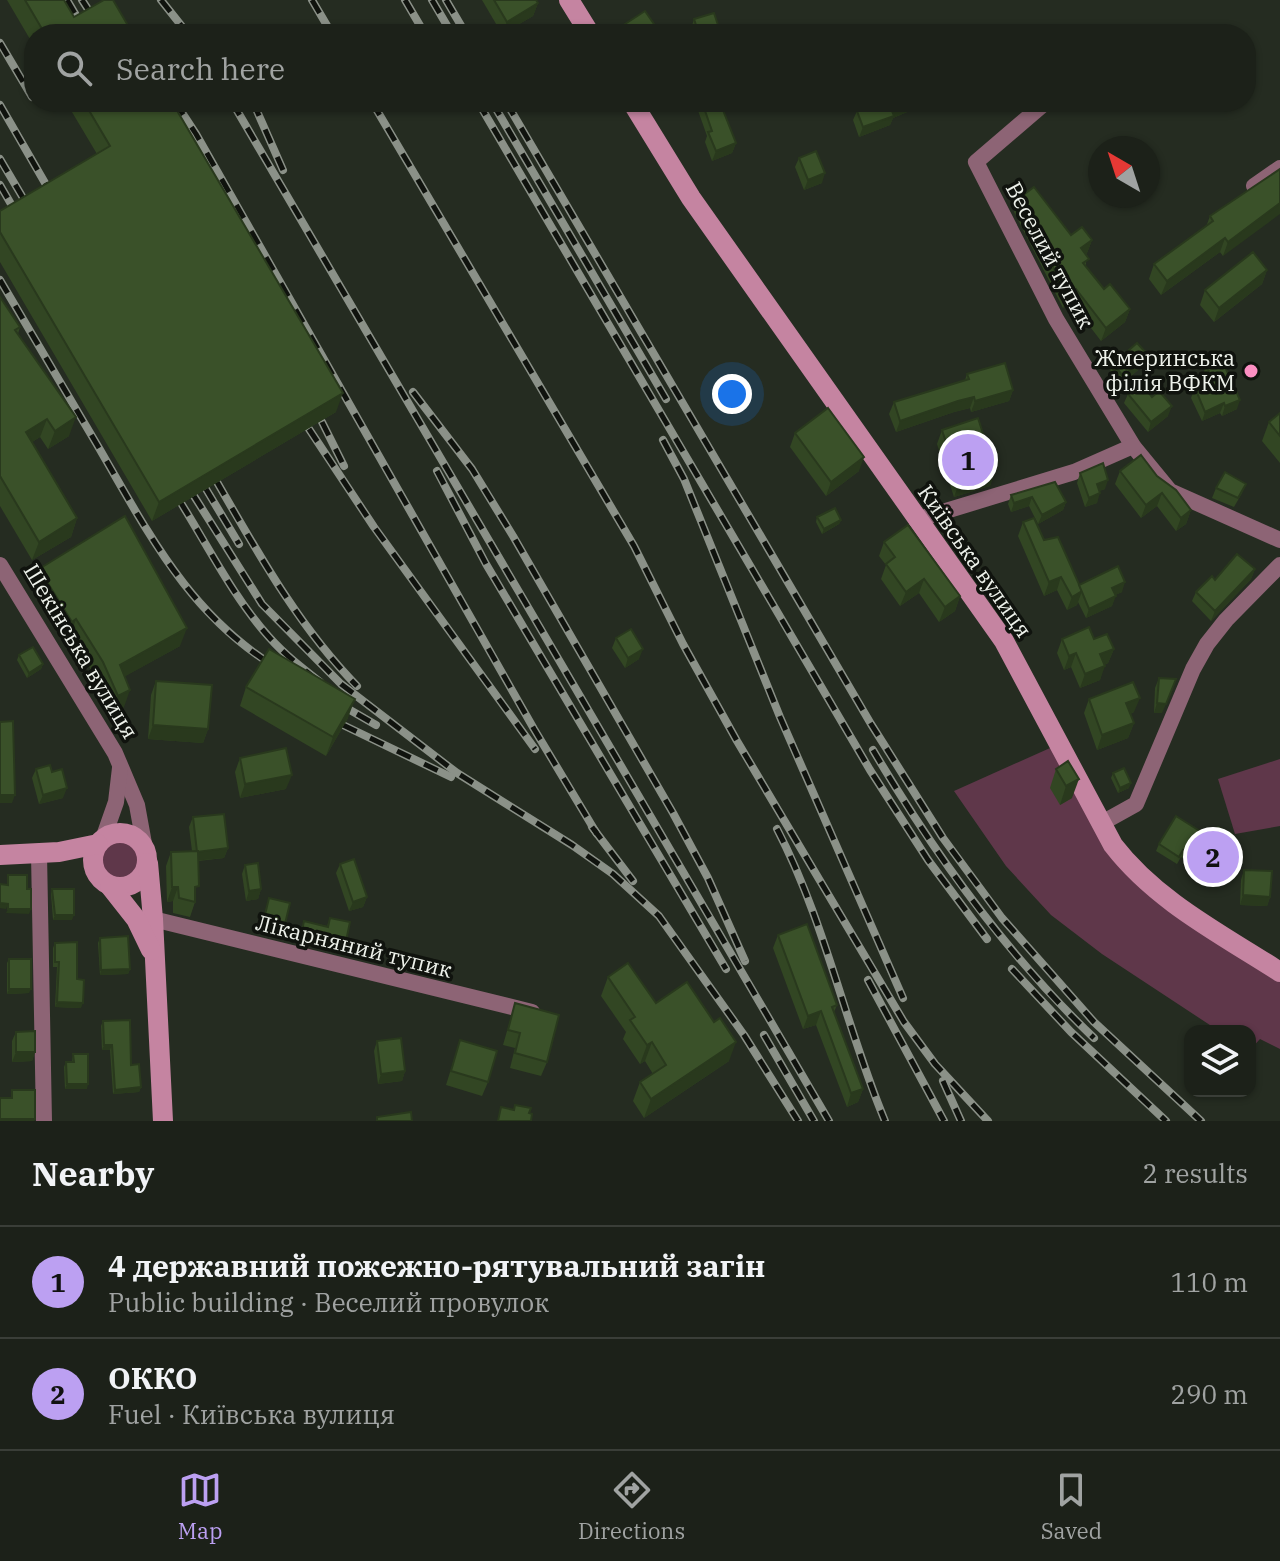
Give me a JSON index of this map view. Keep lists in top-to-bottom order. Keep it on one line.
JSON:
{"streets":{"street":["Веселий тупик","Київська вулиця","Шекінська вулиця","Лікарняний тупик"]},"crossings":[["Шекінська вулиця","Лікарняний тупик"]],"places":["Жмеринська філія ВФКМ"],"north":"top left","page":{"search":"Search here","pins":["1","2"],"heading":["Nearby","2 results"],"list":[{"mark":"1","name":"4 державний пожежно-рятувальний загін","note":"Public building · Веселий провулок","value":"110 m"},{"mark":"2","name":"ОККО","note":"Fuel · Київська вулиця","value":"290 m"}],"nav":["Map","Directions","Saved"]}}
